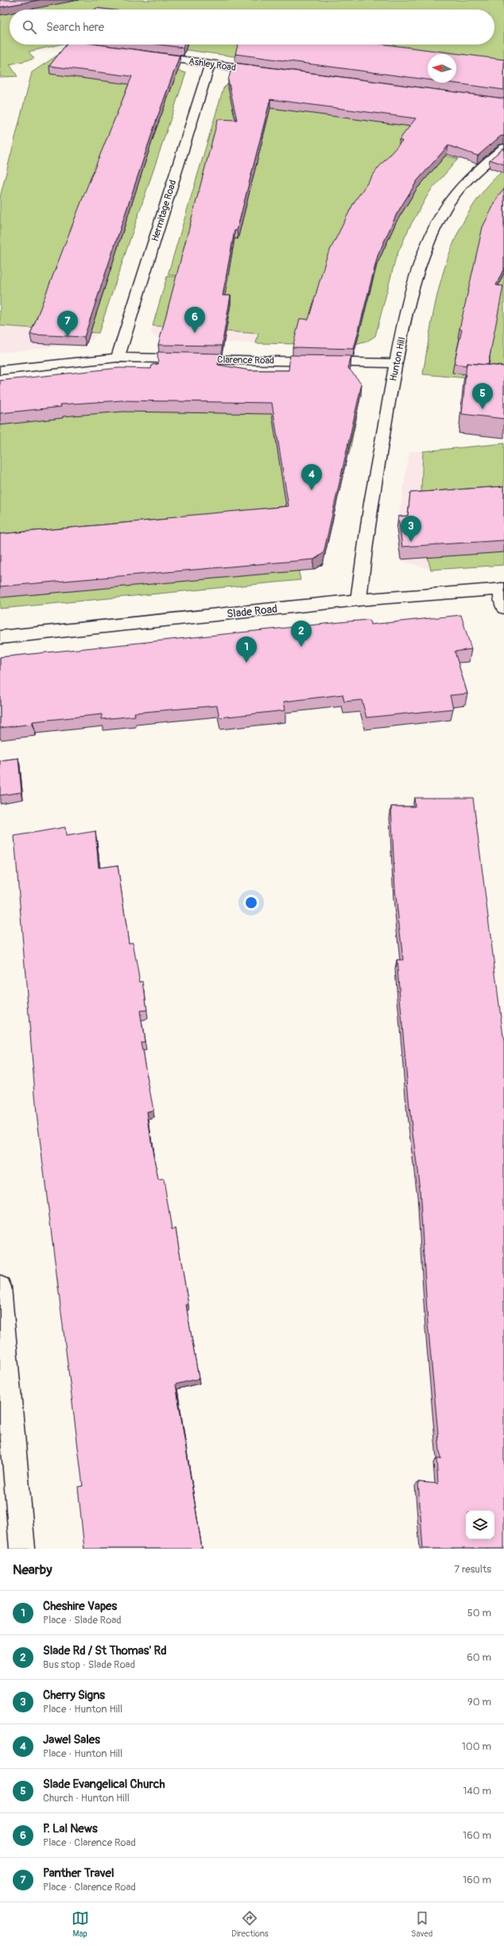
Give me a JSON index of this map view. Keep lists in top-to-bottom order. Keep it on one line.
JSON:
{"streets":{"street":["Ashley Road","Hermitage Road","Hunton Hill","Clarence Road","Slade Road"]},"crossings":[["Ashley Road","Hermitage Road"],["Hermitage Road","Clarence Road"],["Hunton Hill","Clarence Road"],["Hunton Hill","Slade Road"]],"north":"left","page":{"search":"Search here","pins":["6","7","5","4","3","2","1"],"heading":["Nearby","7 results"],"list":[{"mark":"1","name":"Cheshire Vapes","note":"Place · Slade Road","value":"50 m"},{"mark":"2","name":"Slade Rd / St Thomas' Rd","note":"Bus stop · Slade Road","value":"60 m"},{"mark":"3","name":"Cherry Signs","note":"Place · Hunton Hill","value":"90 m"},{"mark":"4","name":"Jawel Sales","note":"Place · Hunton Hill","value":"100 m"},{"mark":"5","name":"Slade Evangelical Church","note":"Church · Hunton Hill","value":"140 m"},{"mark":"6","name":"P. Lal News","note":"Place · Clarence Road","value":"160 m"},{"mark":"7","name":"Panther Travel","note":"Place · Clarence Road","value":"160 m"}],"nav":["Map","Directions","Saved"]}}
